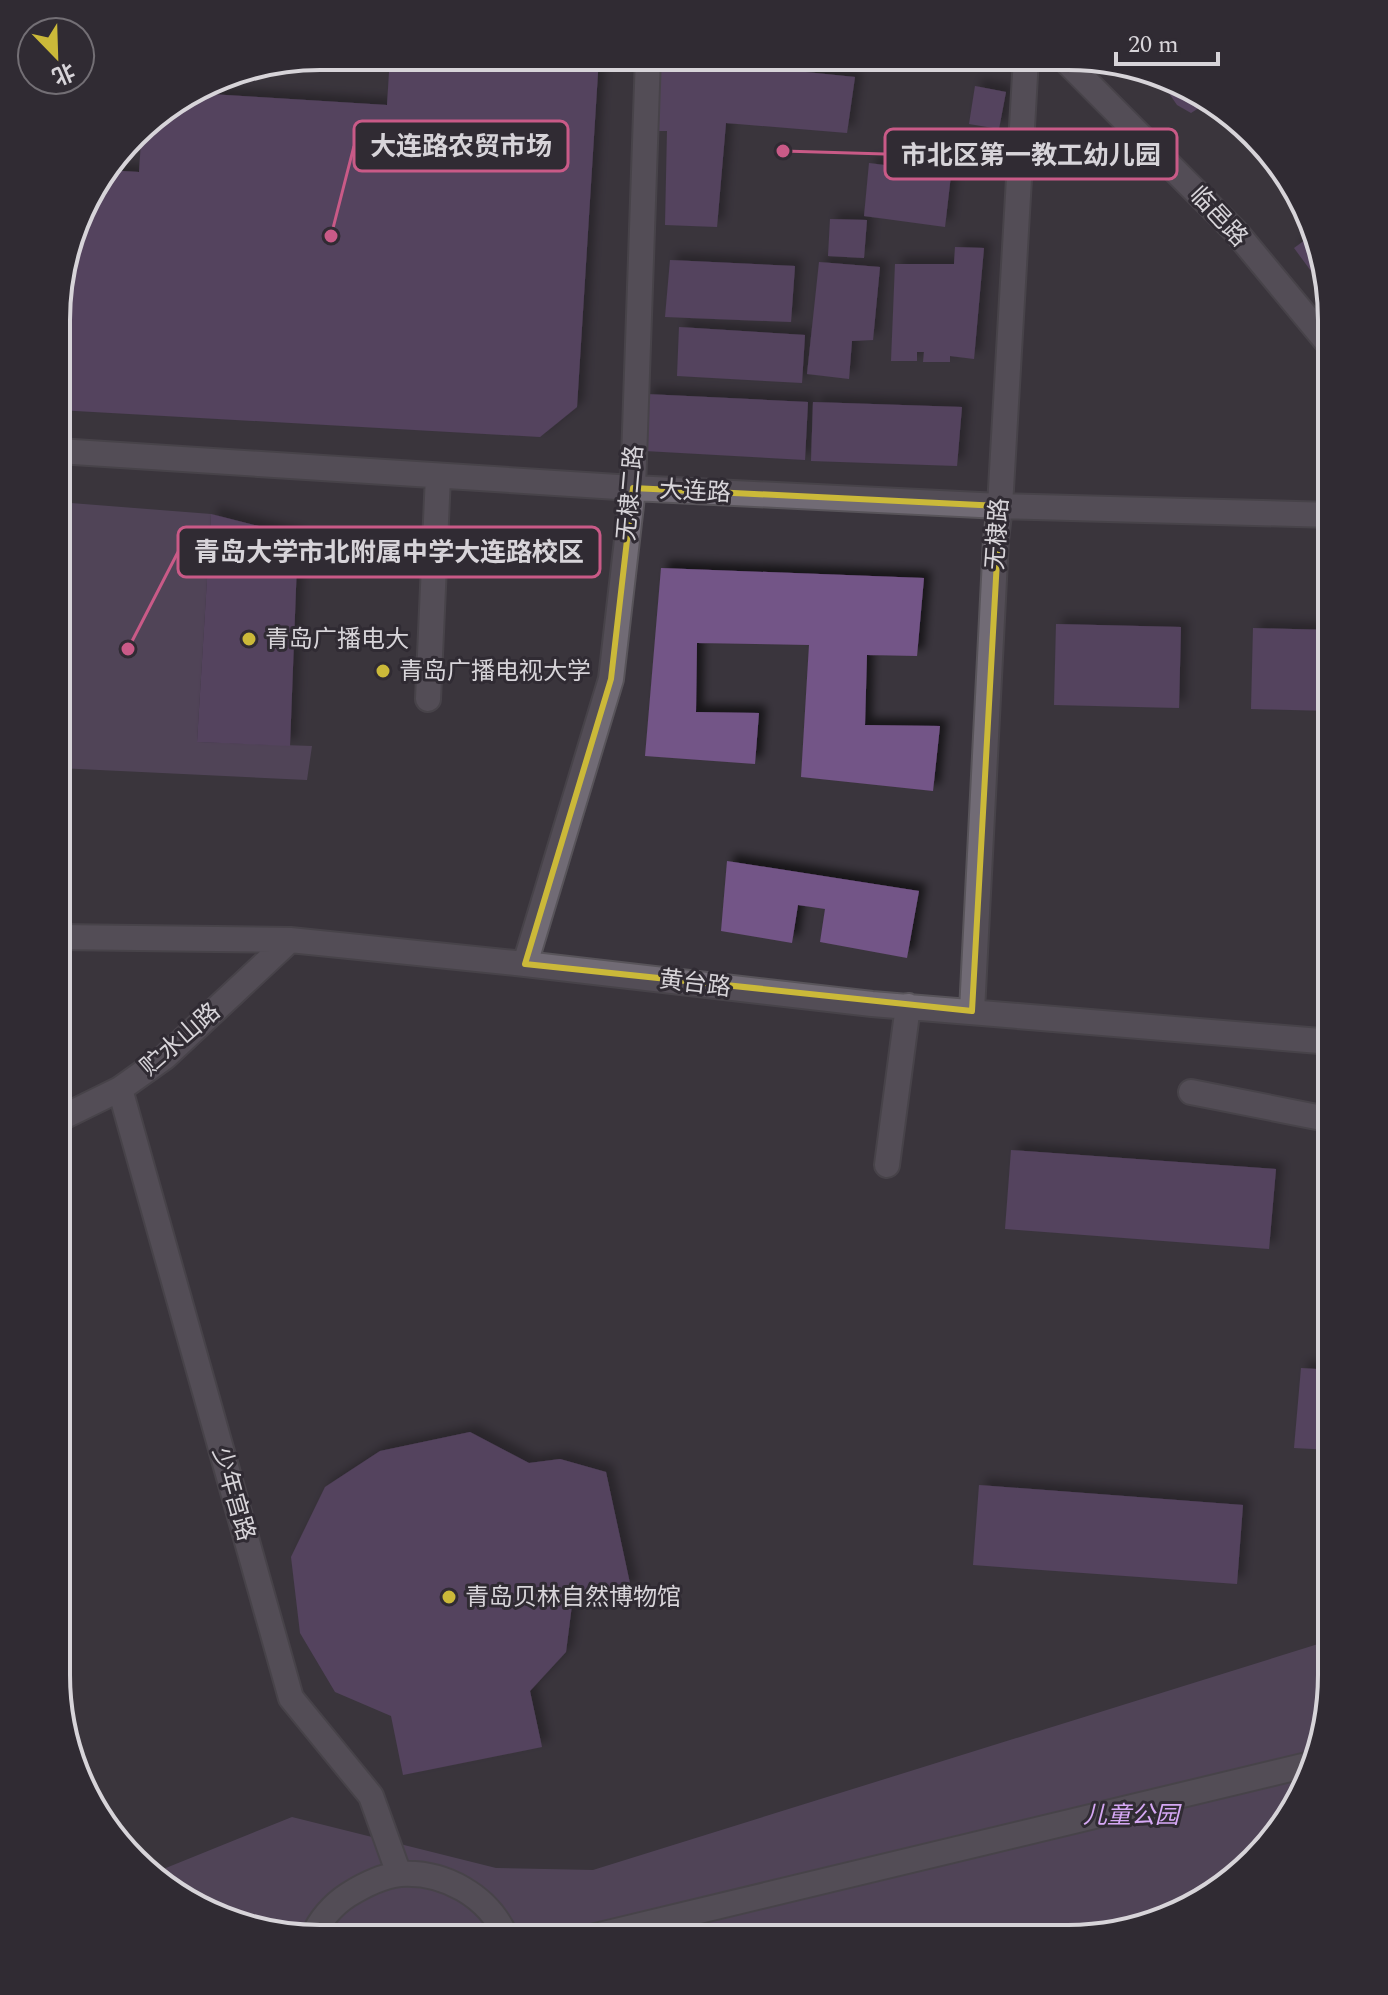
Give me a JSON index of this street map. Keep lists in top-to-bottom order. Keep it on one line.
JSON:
{"streets":{"street":["临邑路","大连路","无棣二路","无棣路","黄台路","贮水山路","少年宫路"]},"crossings":[["大连路","无棣二路"],["大连路","无棣路"],["无棣二路","黄台路"],["无棣路","黄台路"],["黄台路","贮水山路"],["贮水山路","少年宫路"]],"parks":["儿童公园"],"places":["市北区第一教工幼儿园","大连路农贸市场","青岛广播电大","青岛大学市北附属中学大连路校区","青岛广播电视大学","青岛贝林自然博物馆"],"scale_bar":"20 m","north":"bottom right"}
